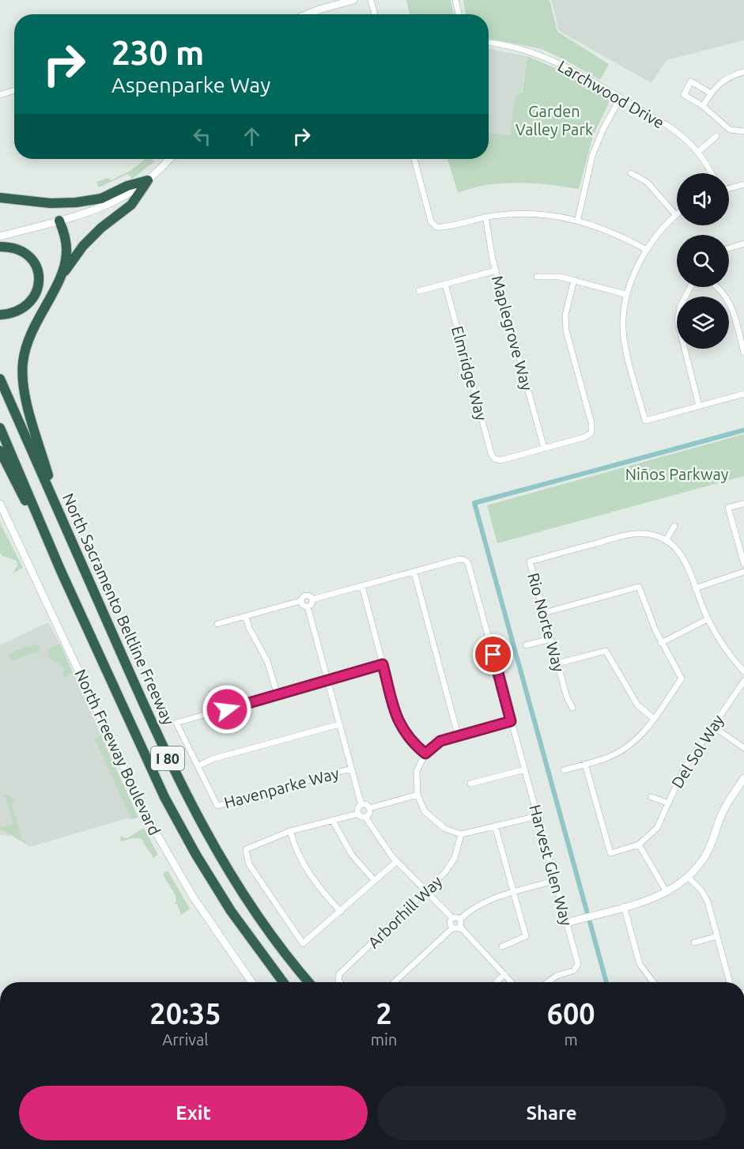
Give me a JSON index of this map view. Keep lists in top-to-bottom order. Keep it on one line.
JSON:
{"streets":{"highway":["North Sacramento Beltline Freeway","I 80"],"street":["Larchwood Drive","Maplegrove Way","Elmridge Way","Rio Norte Way","Del Sol Way","North Freeway Boulevard","Havenparke Way","Harvest Glen Way","Arborhill Way"]},"crossings":[["Maplegrove Way","Elmridge Way"],["Harvest Glen Way","Arborhill Way"]],"parks":["Garden Valley Park","Niños Parkway"],"page":{"turn":["230 m","Aspenparke Way"],"eta":["20:35","Arrival","2","min","600","m"],"buttons":["Exit","Share"]}}
